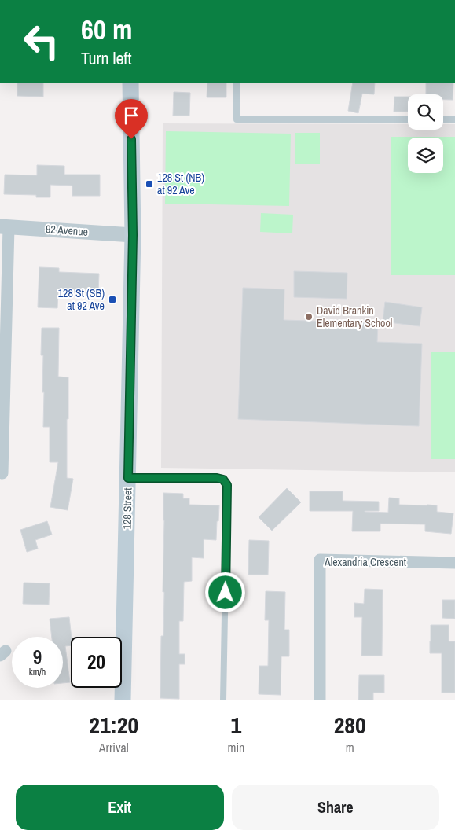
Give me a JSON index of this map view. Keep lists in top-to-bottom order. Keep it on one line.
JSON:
{"streets":{"main road":["128 Street"],"street":["92 Avenue","Alexandria Crescent"]},"crossings":[["92 Avenue","128 Street"]],"places":{"transit":["128 St (NB) at 92 Ave","128 St (SB) at 92 Ave"],"other":["David Brankin Elementary School"]},"page":{"turn":["60 m","Turn left"],"speed":"9 km/h","limit":"20","eta":["21:20","Arrival","1","min","280","m"],"buttons":["Exit","Share"]}}
